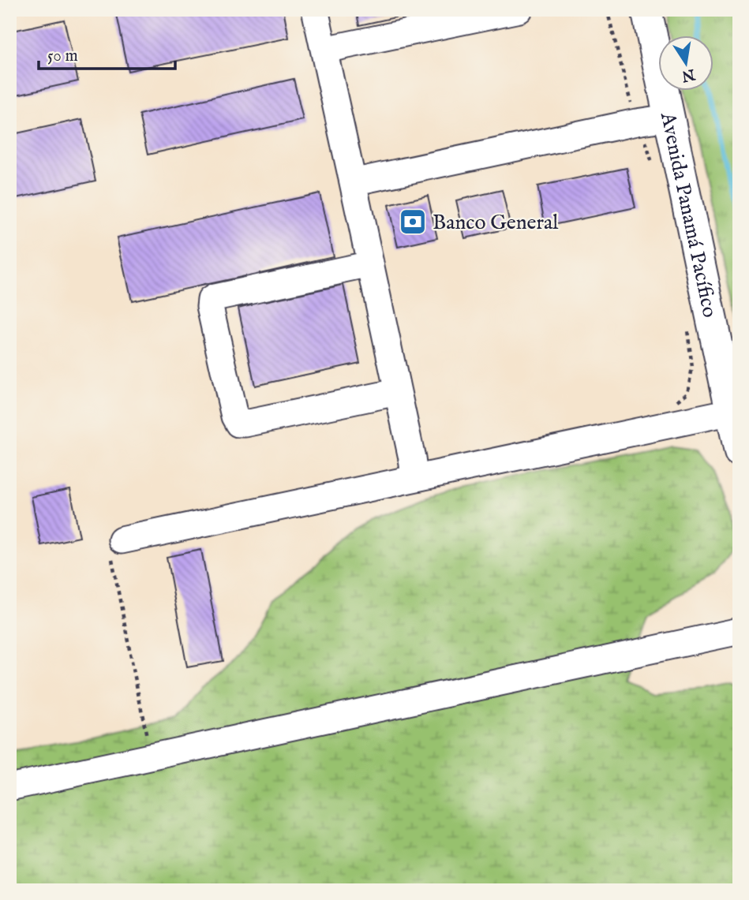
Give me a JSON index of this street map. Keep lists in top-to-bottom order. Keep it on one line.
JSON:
{"streets":{"main road":["Avenida Panamá Pacífico"]},"places":{"bank":["Banco General"]},"scale_bar":"50 m","north":"bottom"}
